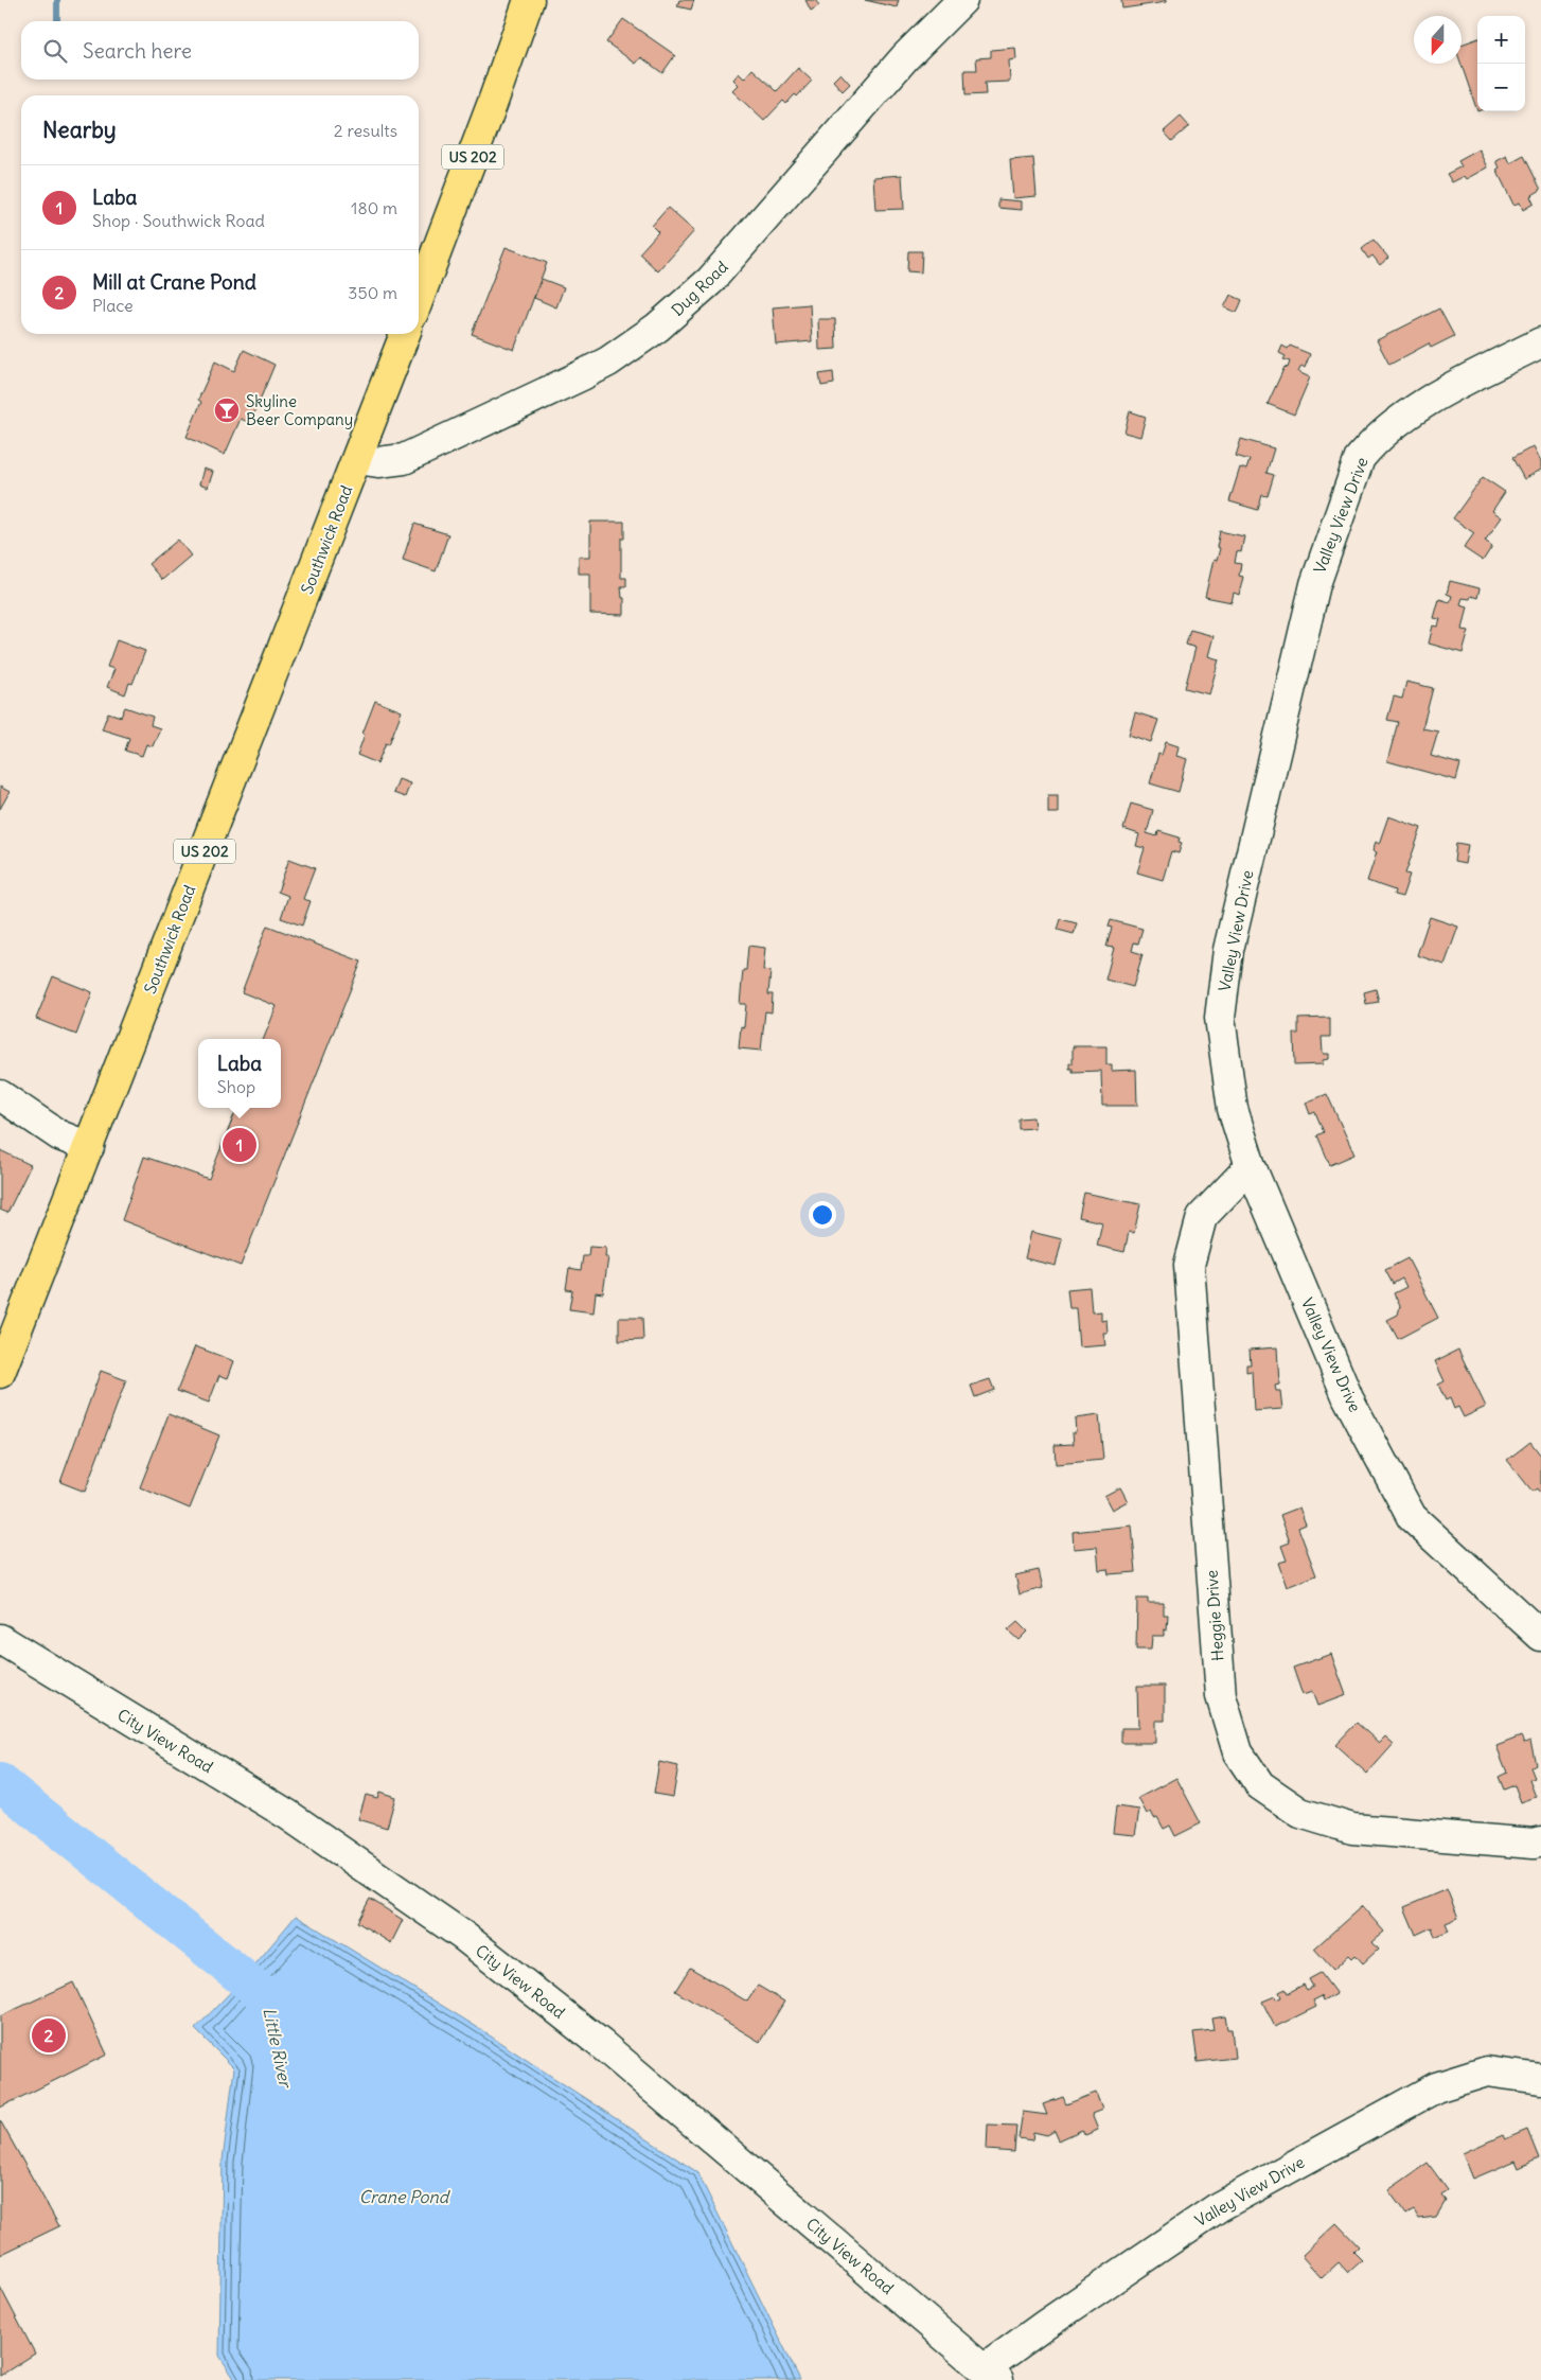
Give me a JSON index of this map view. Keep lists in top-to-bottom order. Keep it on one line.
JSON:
{"streets":{"highway":["US 202","Southwick Road"],"street":["Dug Road","Valley View Drive","Heggie Drive","City View Road"]},"crossings":[["Dug Road","Southwick Road"],["Valley View Drive","Heggie Drive"],["Valley View Drive","City View Road"]],"water":["Little River","Crane Pond"],"places":{"bar":["Skyline Beer Company"]},"north":"bottom","page":{"map_buttons":["+","−"],"search":"Search here","heading":["Nearby","2 results"],"list":[{"mark":"1","name":"Laba","note":"Shop · Southwick Road","value":"180 m"},{"mark":"2","name":"Mill at Crane Pond","note":"Place","value":"350 m"}],"popup":["Laba","Shop"],"pins":["1","2"]}}
